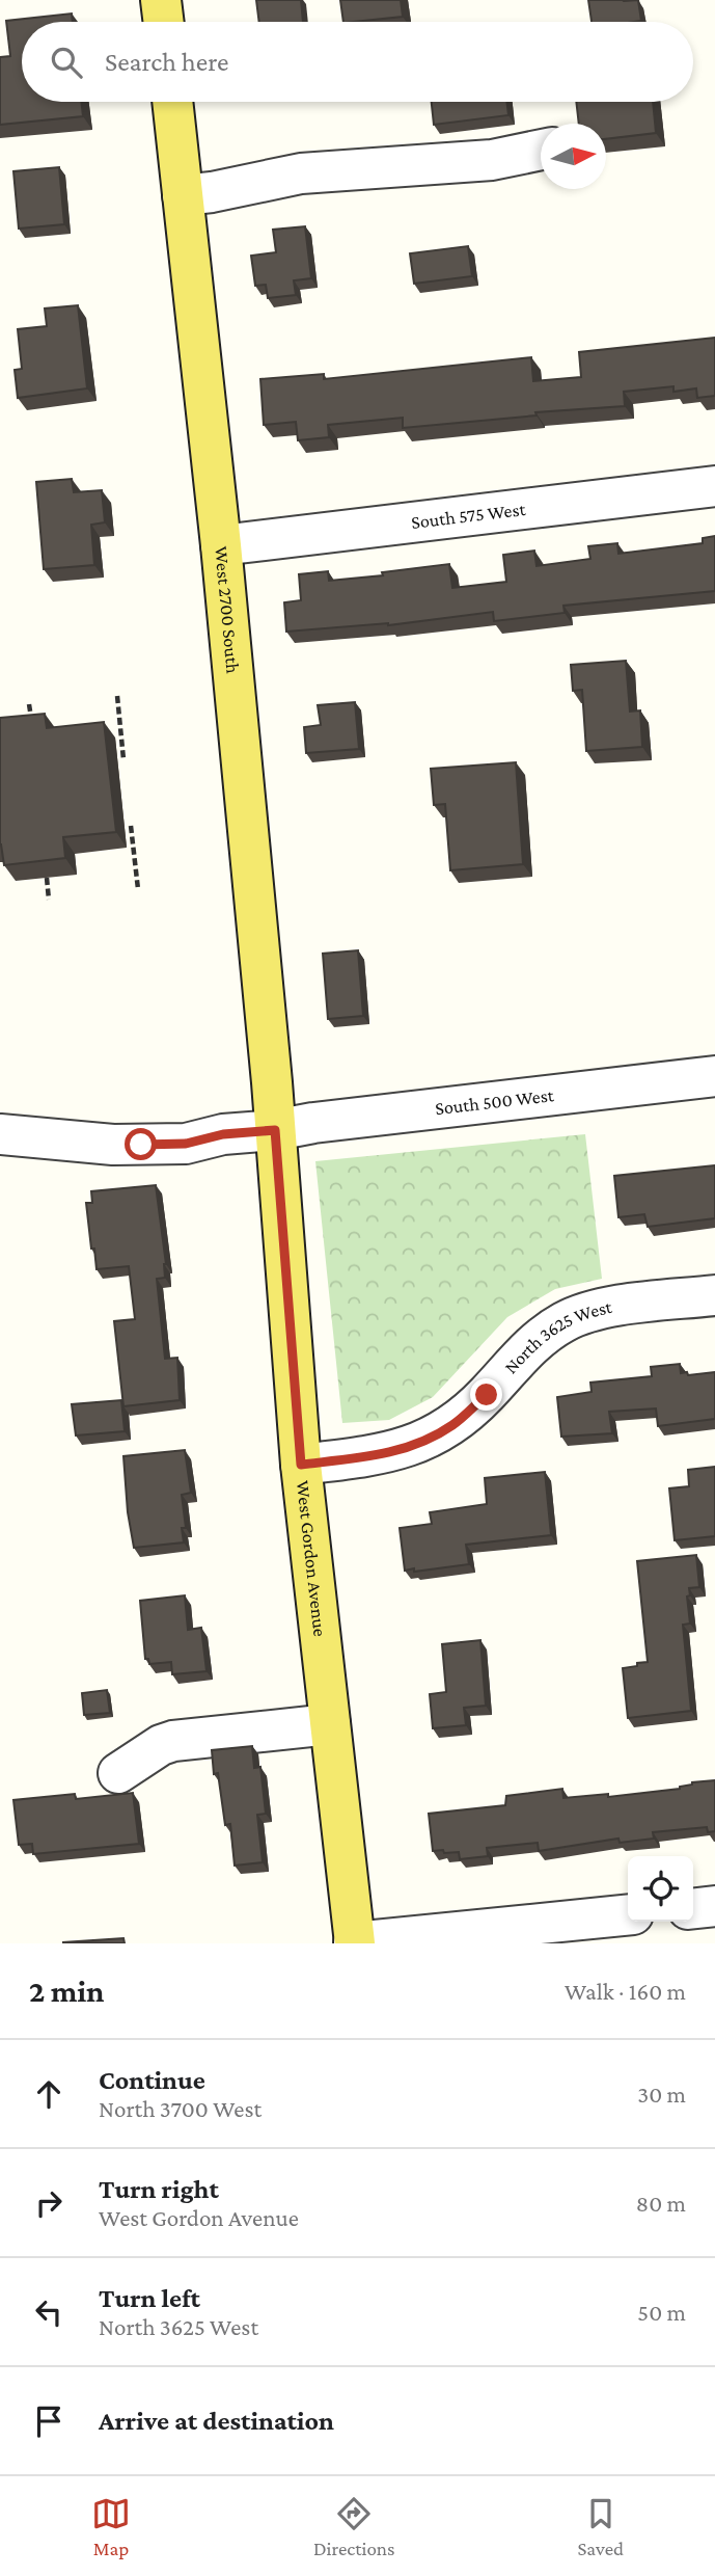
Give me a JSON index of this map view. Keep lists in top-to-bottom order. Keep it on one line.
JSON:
{"streets":{"main road":["West 2700 South","West Gordon Avenue"],"street":["South 575 West","South 500 West","North 3625 West"]},"crossings":[["South 575 West","West 2700 South"],["West 2700 South","South 500 West"],["West 2700 South","West Gordon Avenue"],["South 500 West","West Gordon Avenue"],["North 3625 West","West Gordon Avenue"]],"north":"right","page":{"search":"Search here","heading":["2 min","Walk · 160 m"],"list":[["Continue","North 3700 West","30 m"],["Turn right","West Gordon Avenue","80 m"],["Turn left","North 3625 West","50 m"],"Arrive at destination"],"nav":["Map","Directions","Saved"]}}
